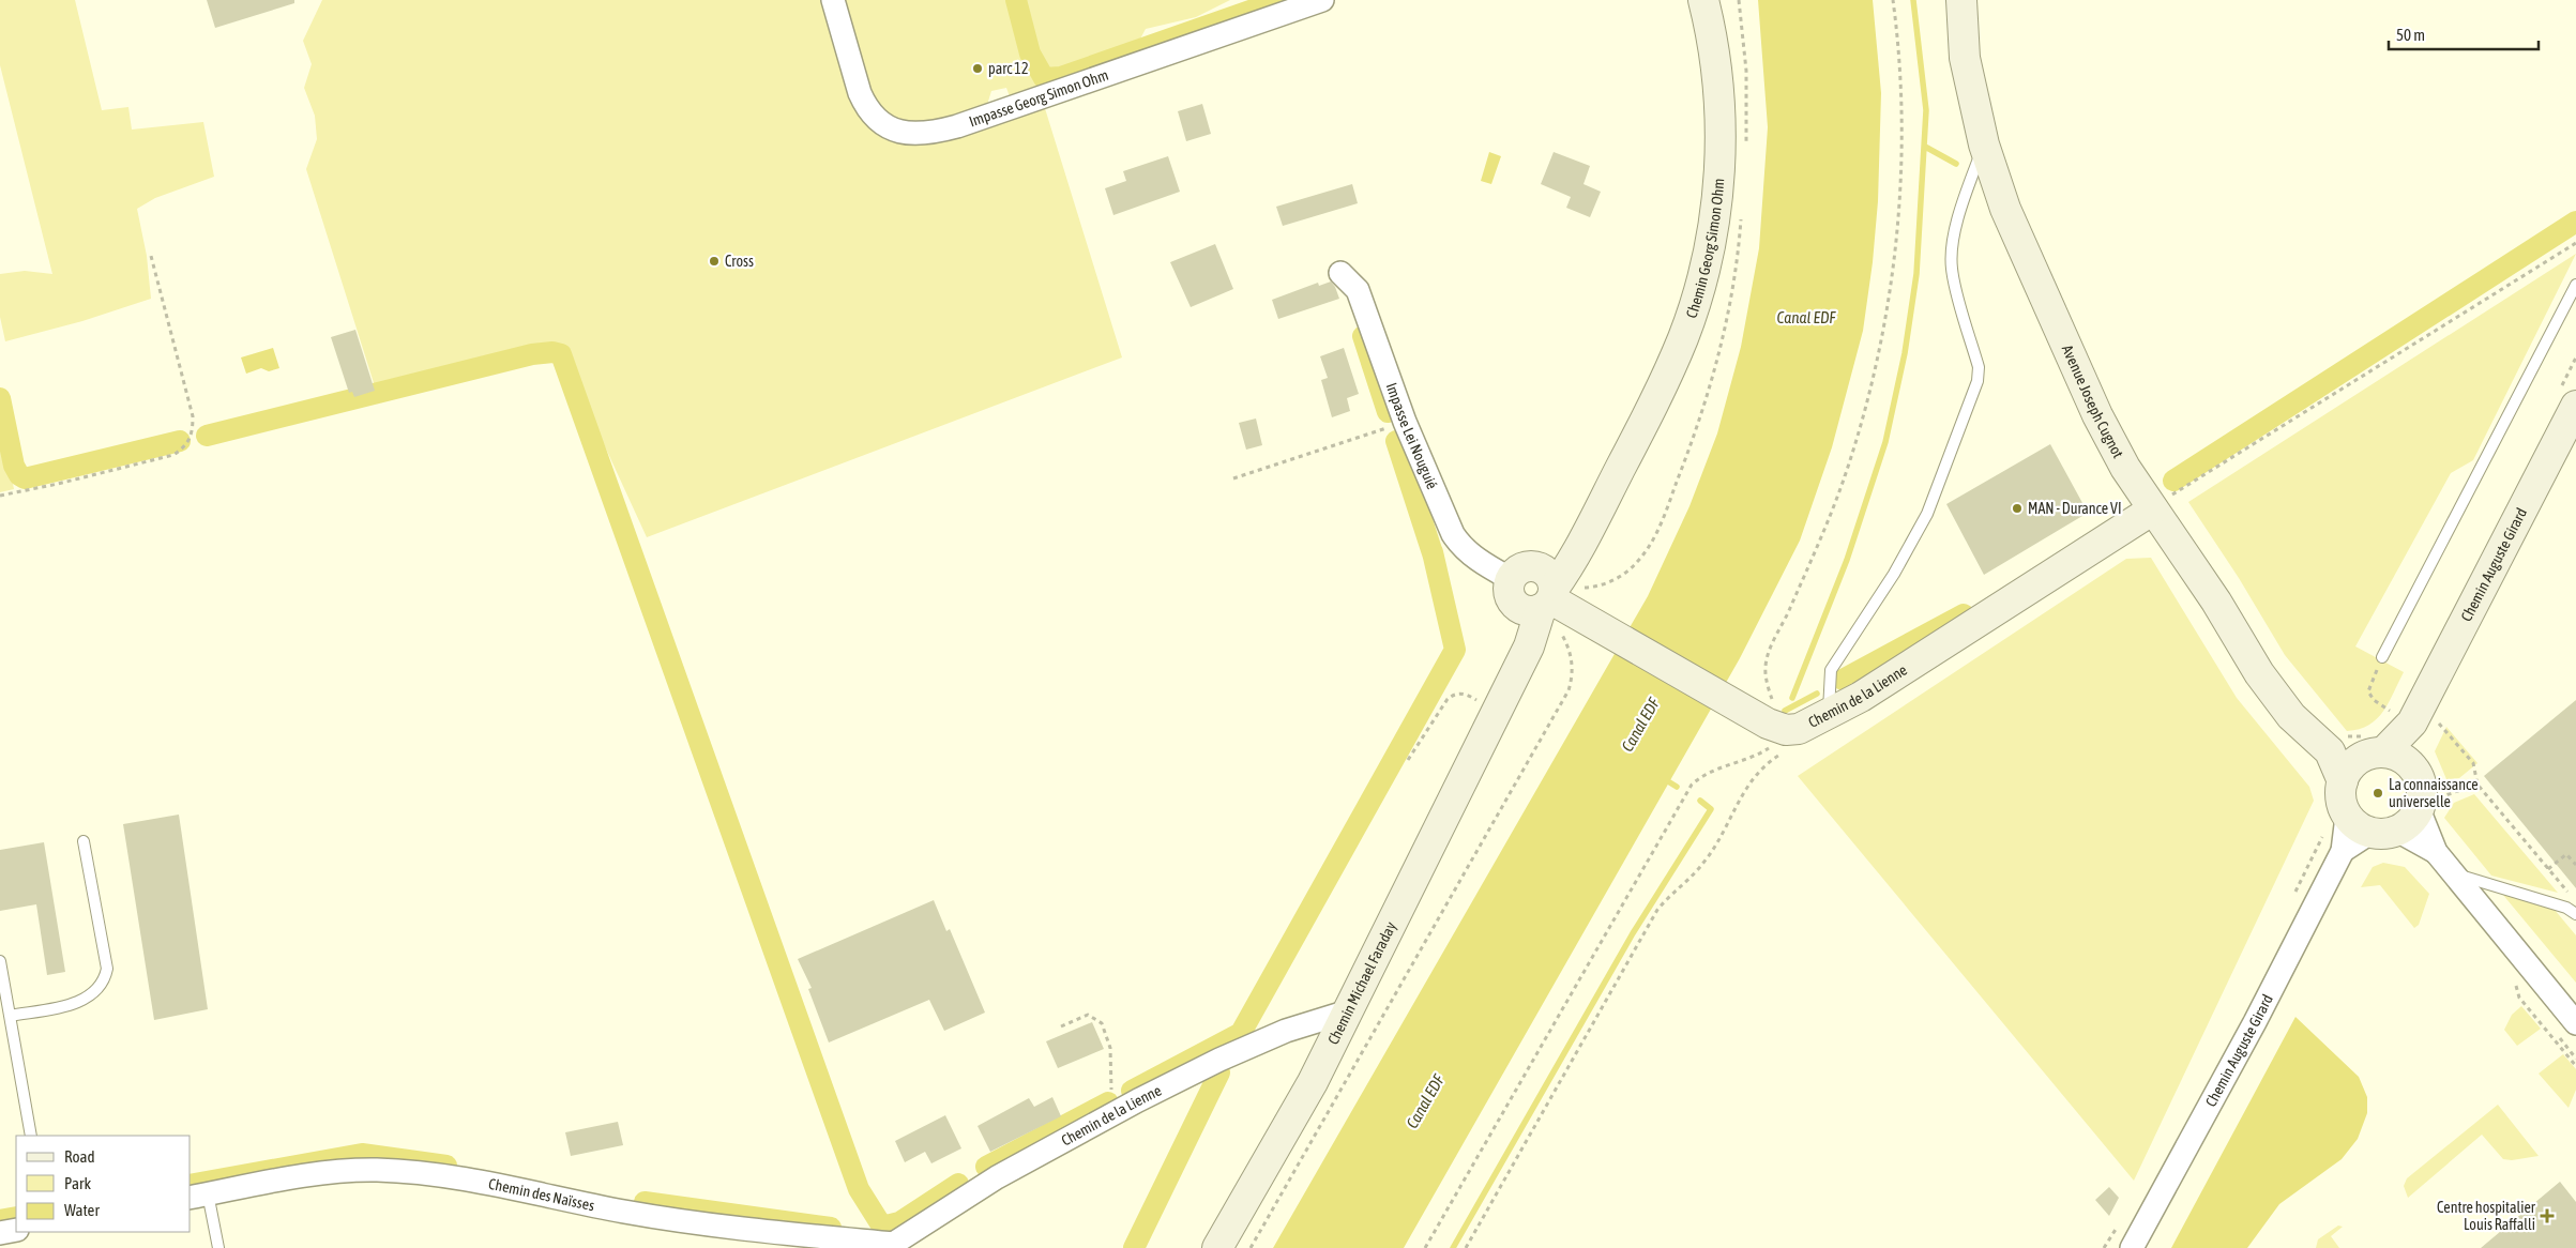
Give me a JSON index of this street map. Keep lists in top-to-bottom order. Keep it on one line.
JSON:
{"streets":{"street":["Impasse Georg Simon Ohm","Chemin Georg Simon Ohm","Avenue Joseph Cugnot","Impasse Lei Nouguié","Chemin Auguste Girard","Chemin de la Lienne","Chemin Michael Faraday","Chemin des Naïsses"]},"crossings":[["Chemin Georg Simon Ohm","Impasse Lei Nouguié"],["Chemin Georg Simon Ohm","Chemin Michael Faraday"],["Avenue Joseph Cugnot","Chemin Auguste Girard"],["Avenue Joseph Cugnot","Chemin de la Lienne"],["Impasse Lei Nouguié","Chemin Michael Faraday"],["Chemin de la Lienne","Chemin Michael Faraday"],["Chemin de la Lienne","Chemin des Naïsses"]],"water":["Canal EDF"],"places":{"other":["parc 12","Cross","MAN - Durance VI","La connaissance universelle"],"health":["Centre hospitalier Louis Raffalli"]},"legend":["Road","Park","Water"],"scale_bar":"50 m"}
